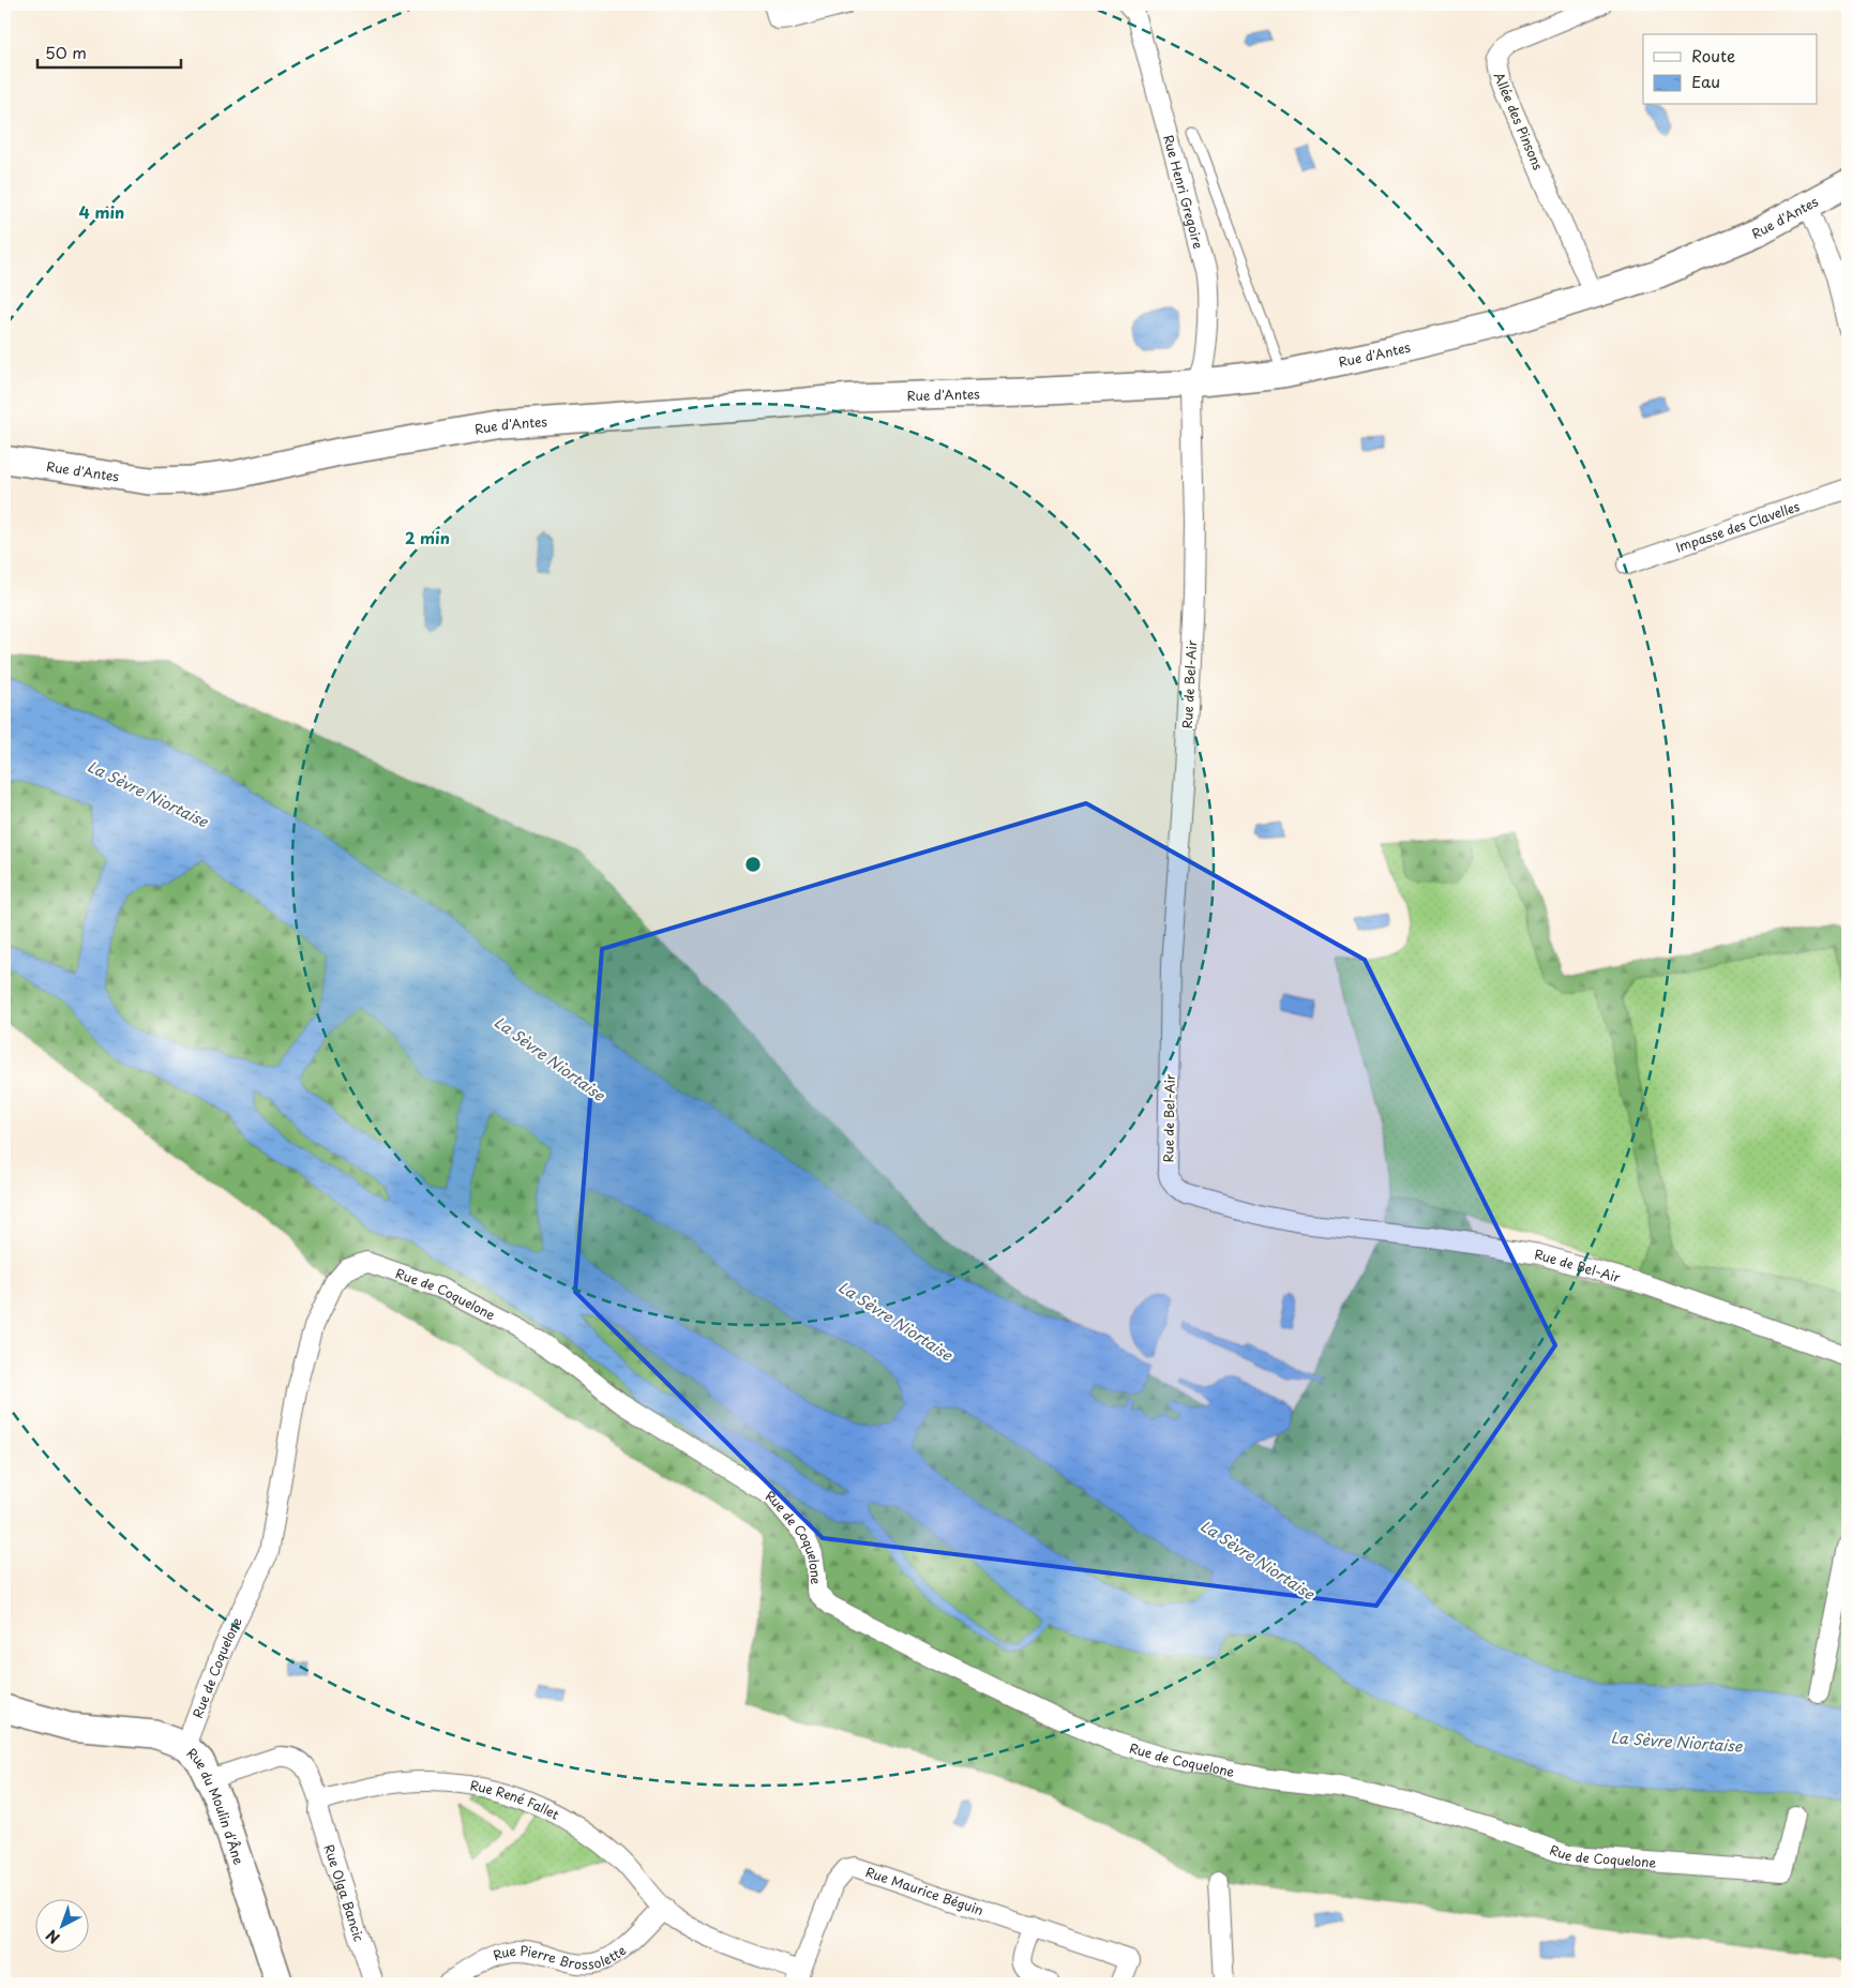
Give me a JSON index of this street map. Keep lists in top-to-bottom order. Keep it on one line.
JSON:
{"streets":{"street":["Allée des Pinsons","Rue Henri Gregoire","Rue d'Antes","Impasse des Clavelles","Rue de Bel-Air","Rue de Coquelone","Rue René Fallet","Rue du Moulin d'Âne","Rue Maurice Béguin","Rue Olga Bancic","Rue Pierre Brossolette"]},"crossings":[["Allée des Pinsons","Rue d'Antes"],["Rue Henri Gregoire","Rue d'Antes"],["Rue Henri Gregoire","Rue de Bel-Air"],["Rue d'Antes","Rue de Bel-Air"],["Rue de Coquelone","Rue du Moulin d'Âne"],["Rue René Fallet","Rue Maurice Béguin"],["Rue René Fallet","Rue Olga Bancic"],["Rue René Fallet","Rue Pierre Brossolette"]],"water":["La Sèvre Niortaise"],"legend":["Route","Eau"],"scale_bar":"50 m","north":"bottom left","rings":["4 min","2 min"]}
